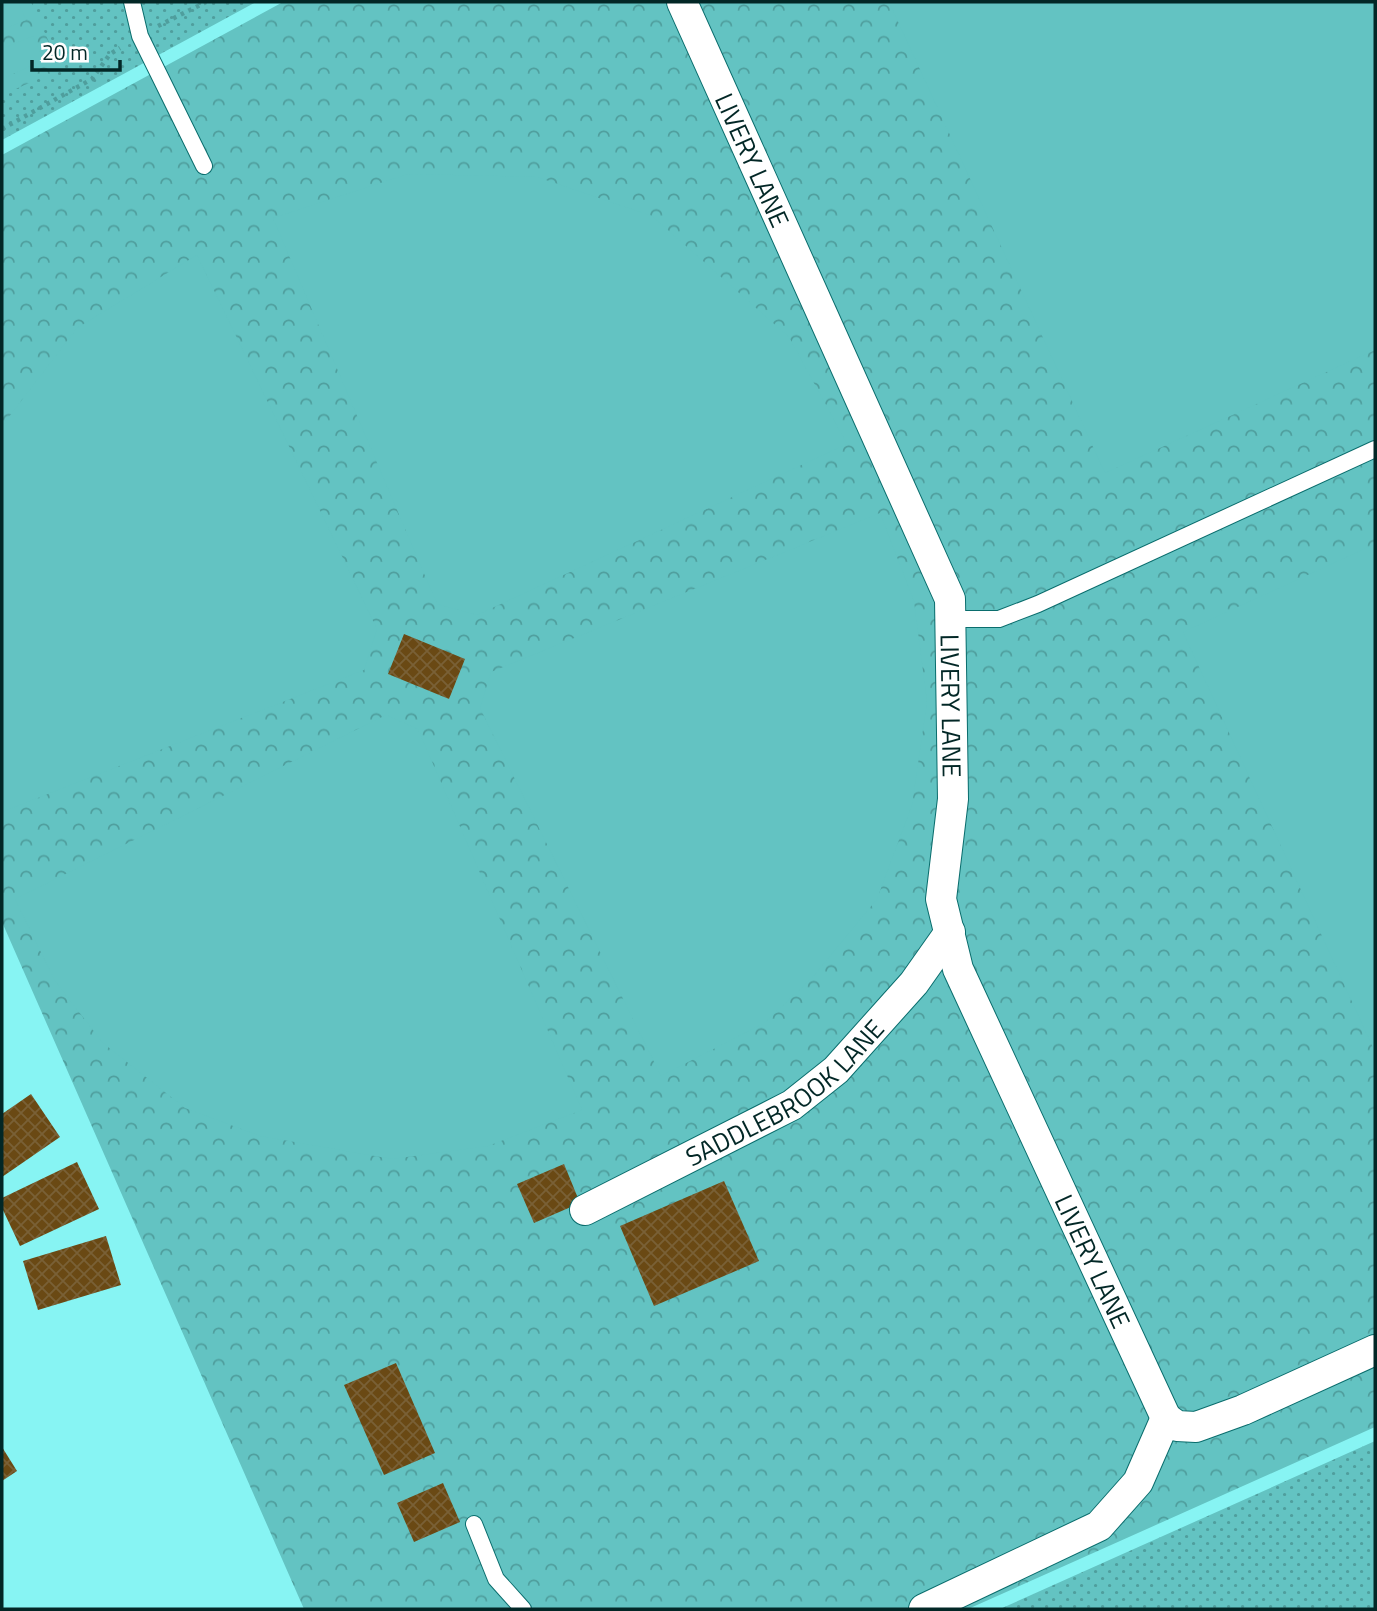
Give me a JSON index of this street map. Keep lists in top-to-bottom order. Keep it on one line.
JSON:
{"streets":{"street":["LIVERY LANE","SADDLEBROOK LANE"]},"crossings":[["LIVERY LANE","SADDLEBROOK LANE"]],"scale_bar":"20 m"}
